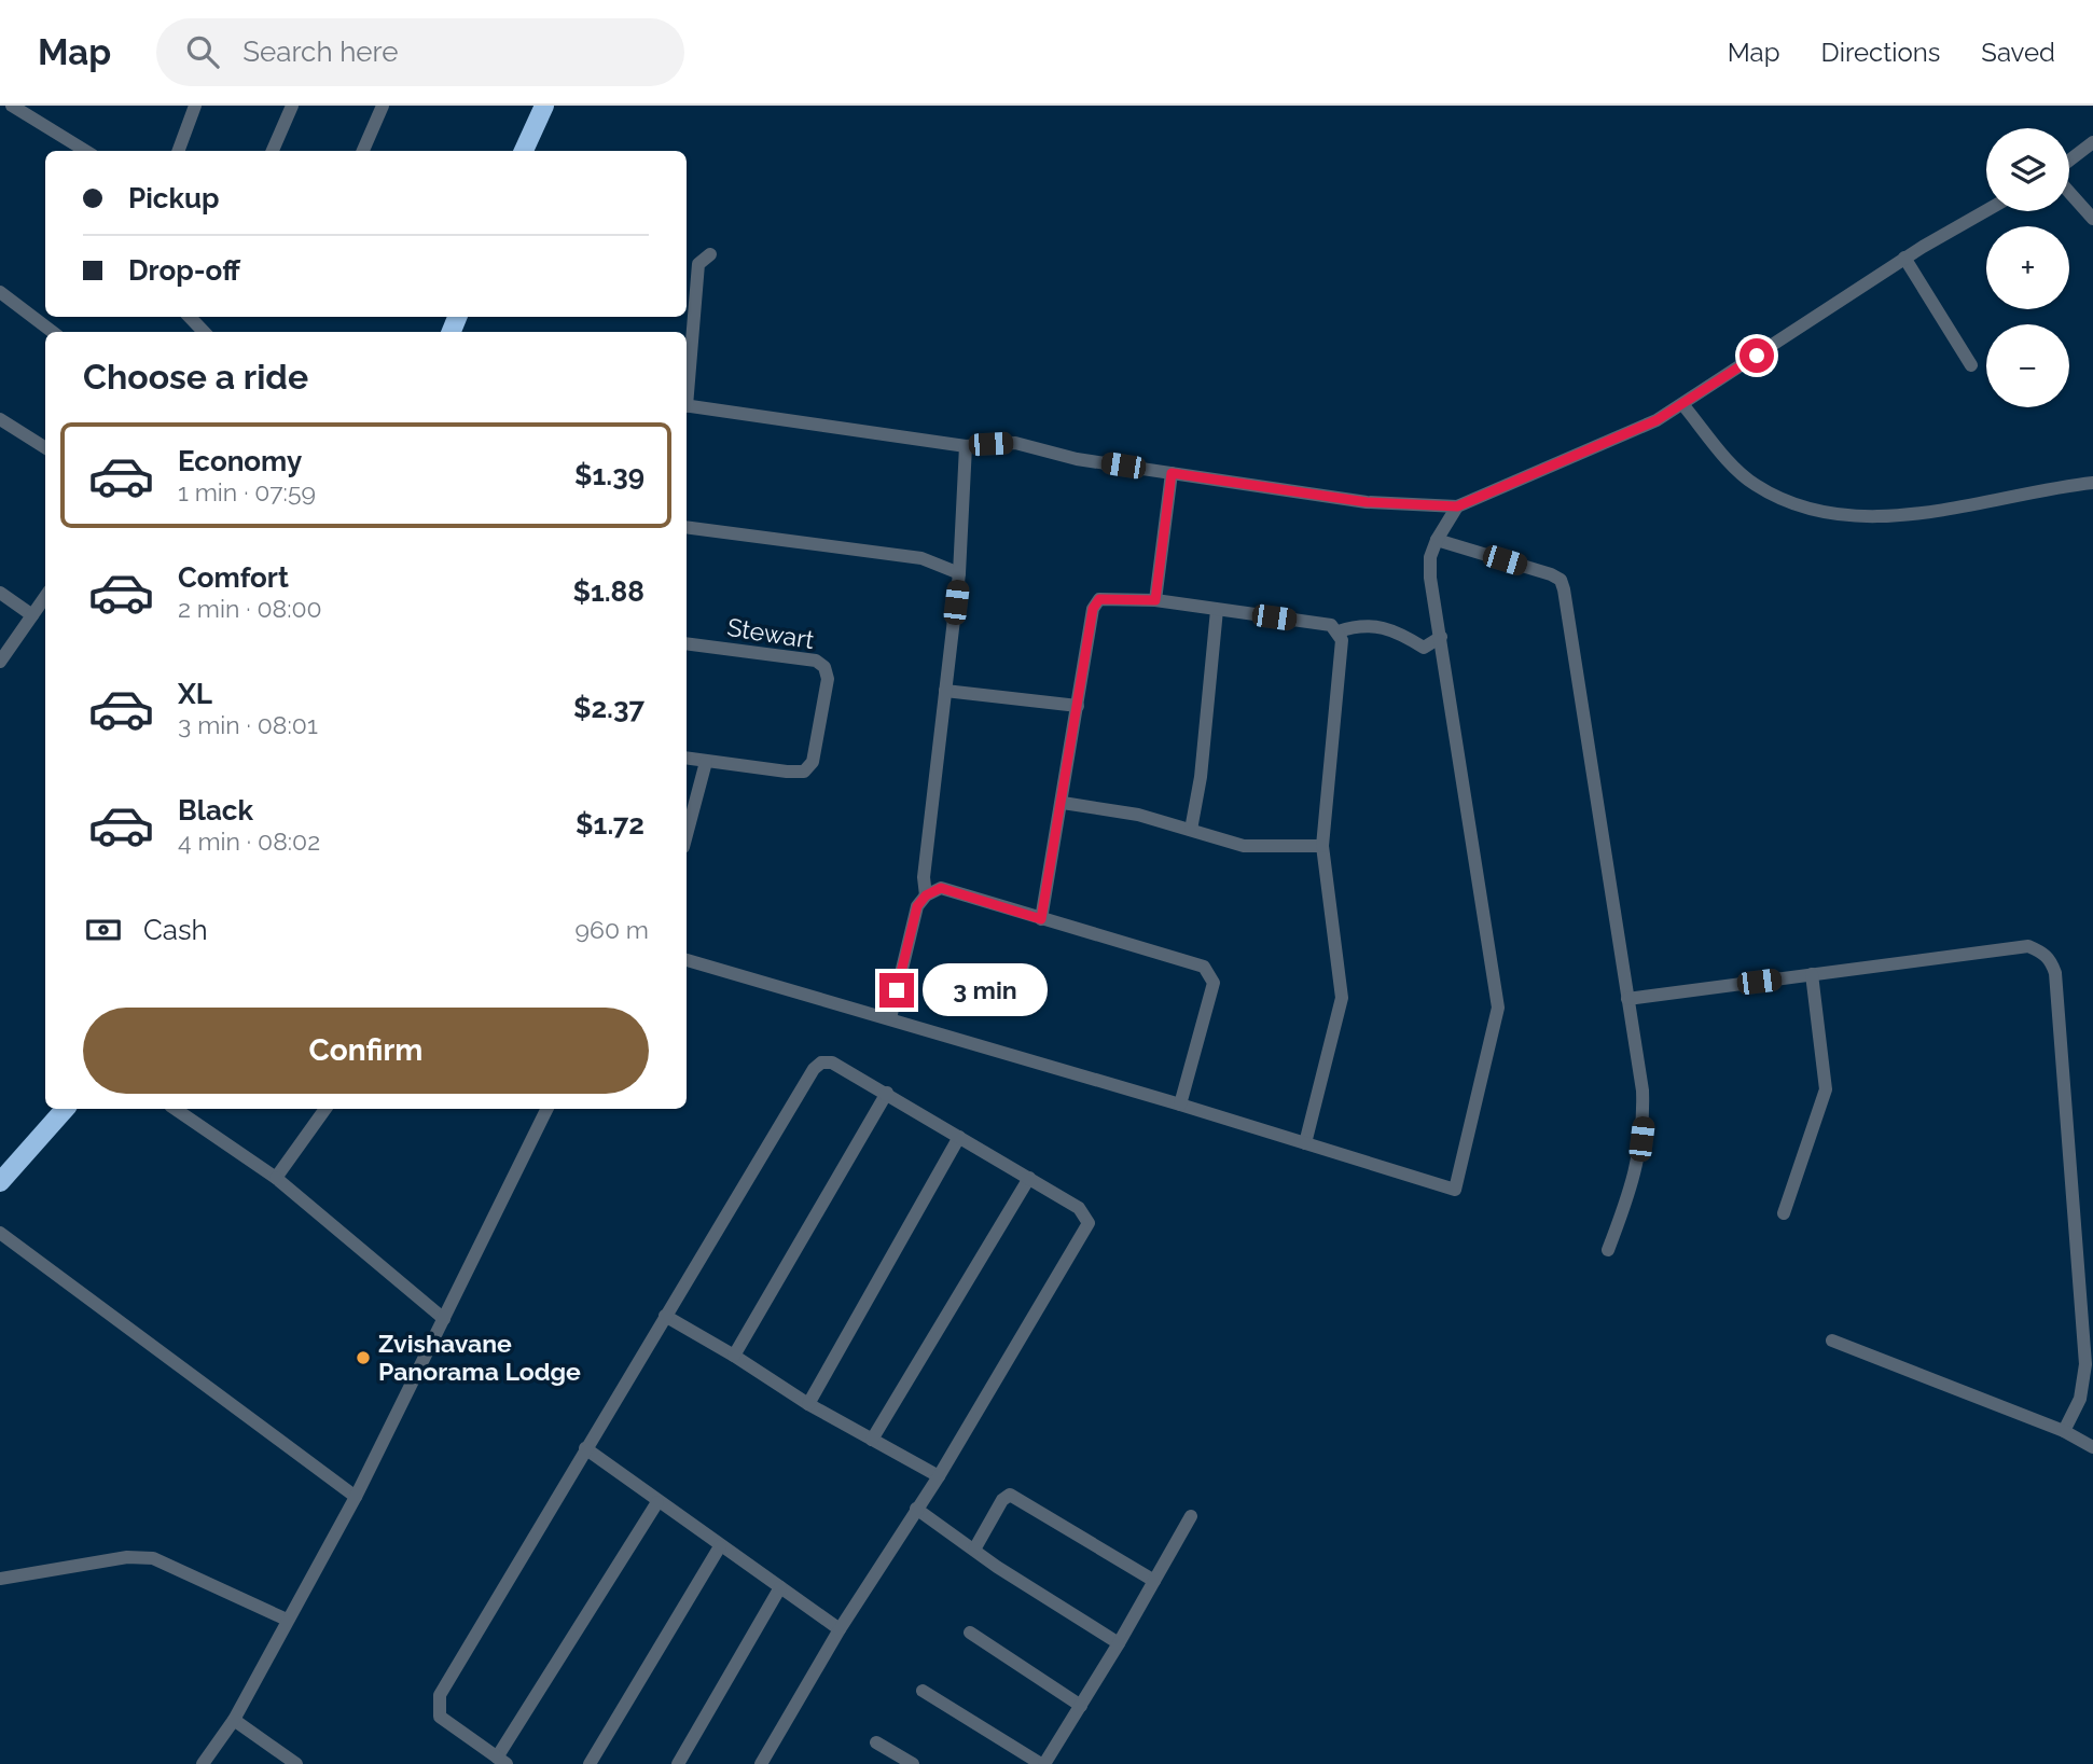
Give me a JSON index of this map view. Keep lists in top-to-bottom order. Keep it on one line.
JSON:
{"streets":{"street":["Stewart"]},"places":["Zvishavane Panorama Lodge"],"page":{"header":"Map","search":"Search here","nav":["Map","Directions","Saved"],"map_buttons":["+","−"],"banner":["Pickup","Drop-off"],"heading":"Choose a ride","list":[{"name":"Economy","note":"1 min · 07:59","value":"$1.39"},{"name":"Comfort","note":"2 min · 08:00","value":"$1.88"},{"name":"XL","note":"3 min · 08:01","value":"$2.37"},{"name":"Black","note":"4 min · 08:02","value":"$1.72"}],"pay":["Cash","960 m"],"bubble":"3 min","buttons":"Confirm"}}
